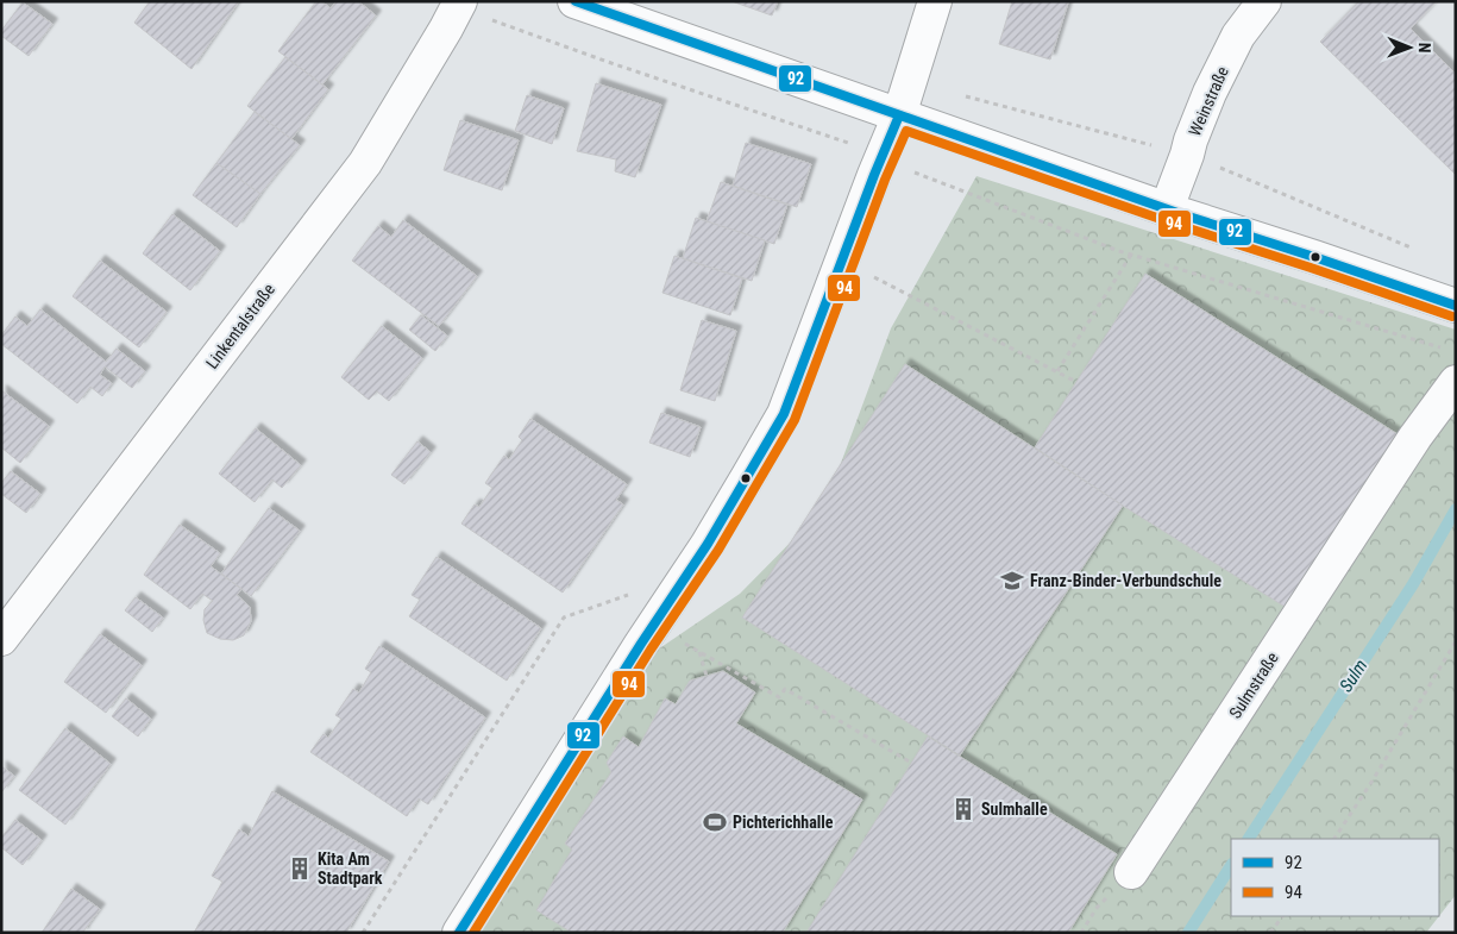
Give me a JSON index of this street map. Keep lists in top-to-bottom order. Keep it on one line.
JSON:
{"streets":{"street":["Weinstraße","Linkentalstraße","Sulmstraße"]},"water":["Sulm"],"places":{"school or university":["Franz-Binder-Verbundschule"],"building":["Sulmhalle","Kita Am Stadtpark"],"sports":["Pichterichhalle"]},"lines":["transit line 92","transit line 94"],"legend":["92","94"],"north":"right"}
